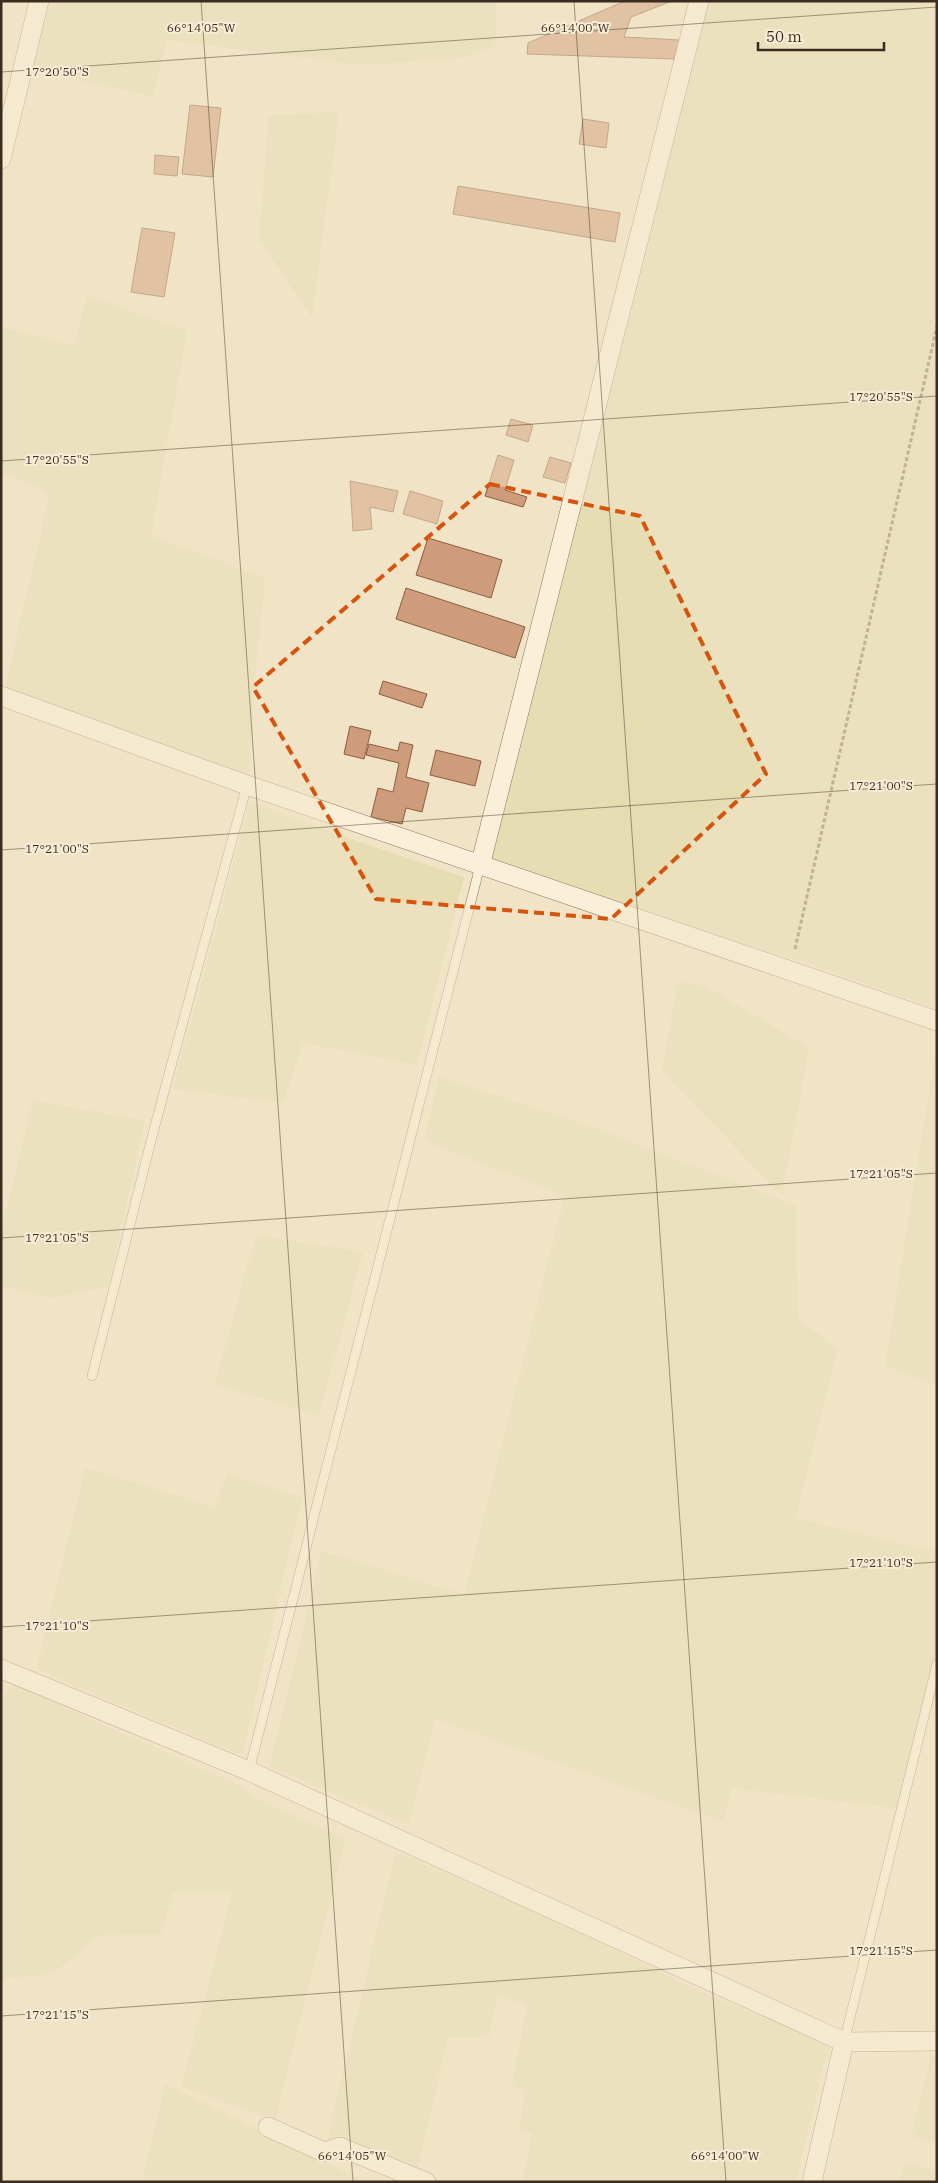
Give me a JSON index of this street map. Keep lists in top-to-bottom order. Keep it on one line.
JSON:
{"scale_bar":"50 m","coordinates":["66°14'05\"W","66°14'00\"W","17°20'50\"S","17°20'55\"S","17°21'00\"S","17°21'05\"S","17°21'10\"S","17°21'15\"S"]}
